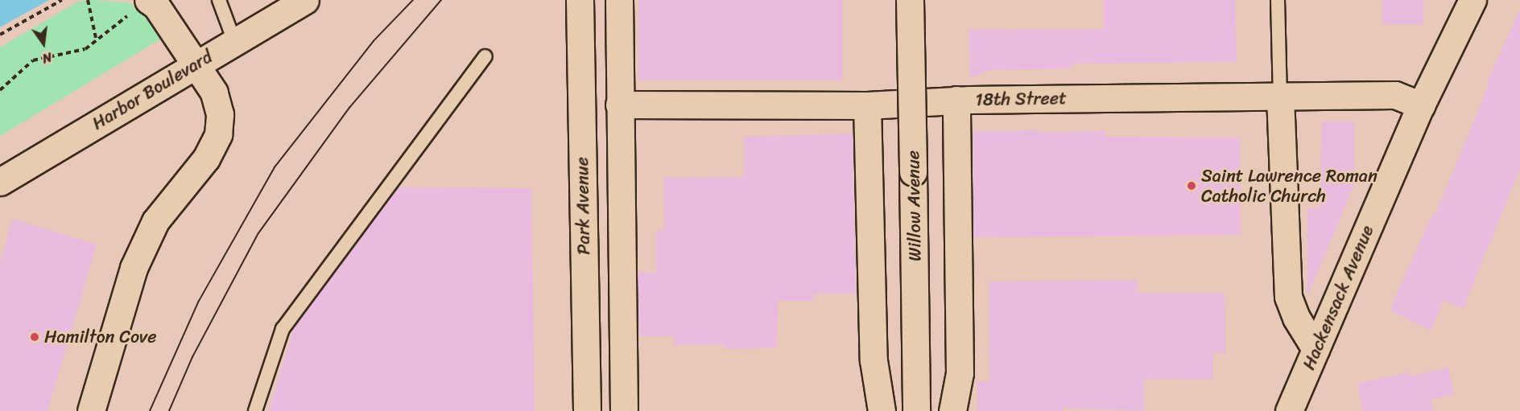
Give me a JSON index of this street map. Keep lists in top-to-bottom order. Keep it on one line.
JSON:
{"streets":{"street":["Harbor Boulevard","18th Street","Park Avenue","Willow Avenue","Hackensack Avenue"]},"crossings":[["18th Street","Hackensack Avenue"]],"places":["Saint Lawrence Roman Catholic Church","Hamilton Cove"],"north":"bottom"}
